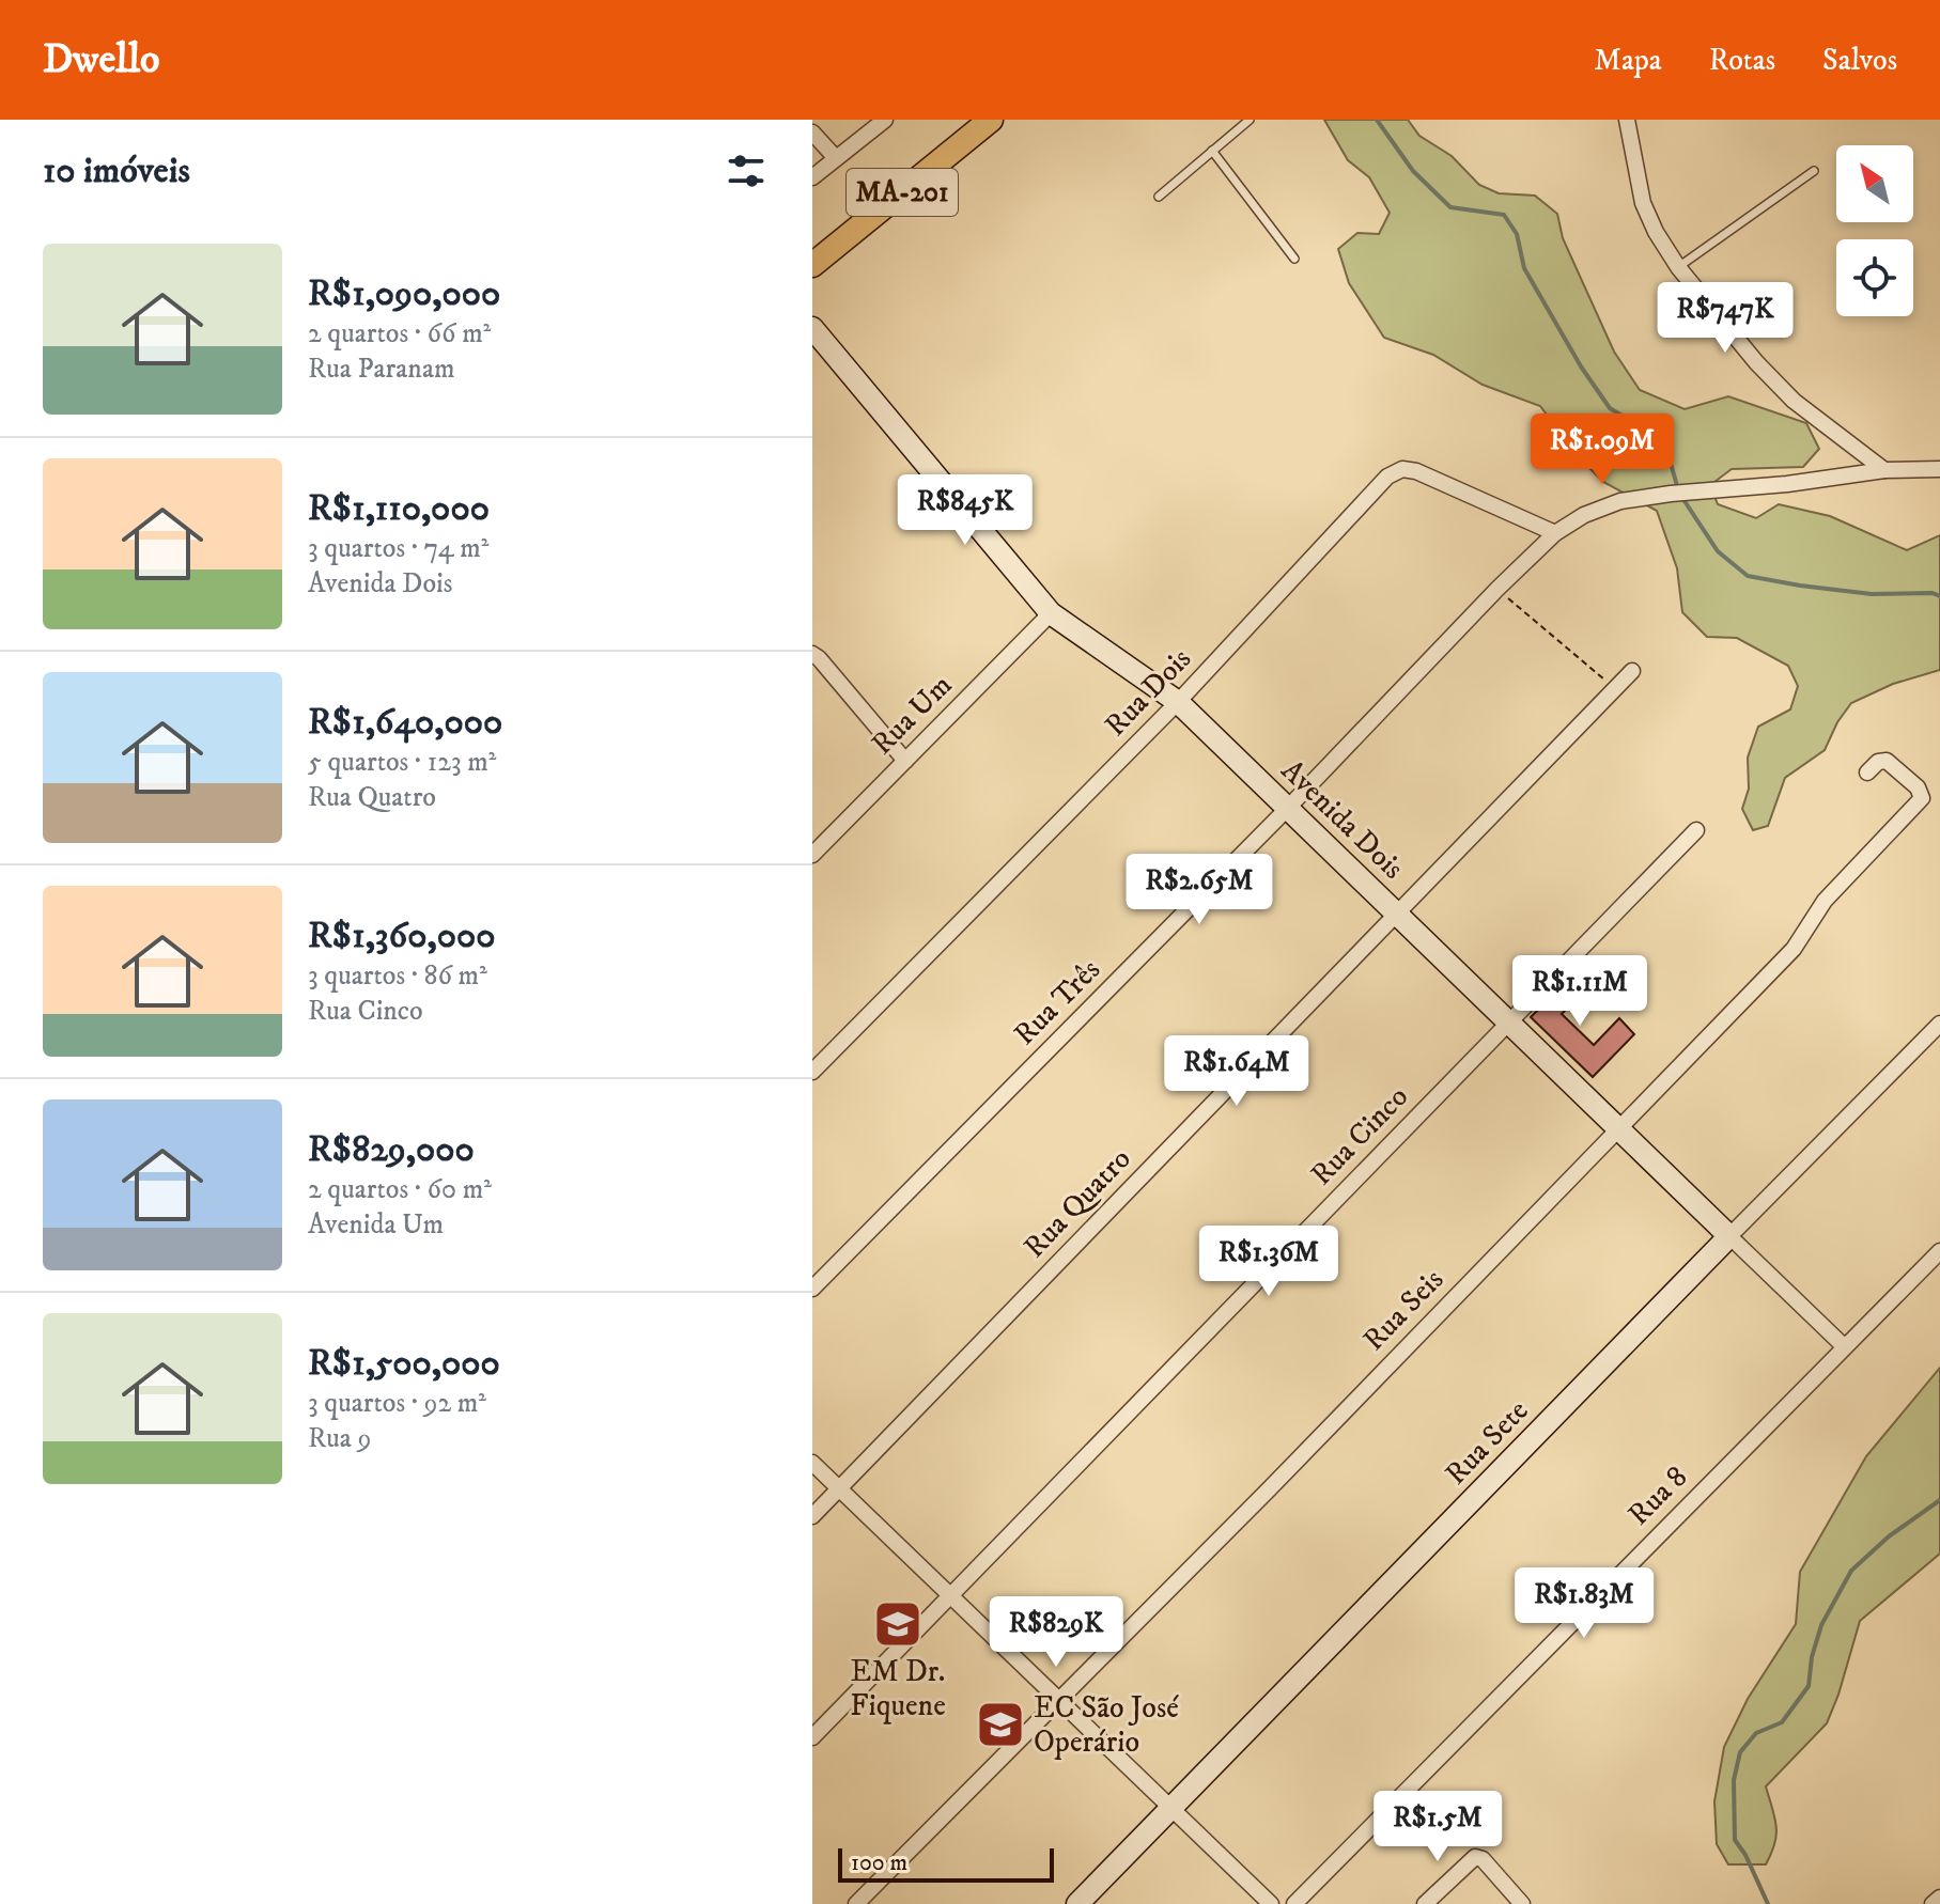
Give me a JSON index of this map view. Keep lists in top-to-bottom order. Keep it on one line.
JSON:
{"streets":{"main road":["MA-201"],"street":["Rua Dois","Rua Um","Avenida Dois","Rua Três","Rua Cinco","Rua Quatro","Rua Seis","Rua Sete","Rua 8"]},"crossings":[["Rua Dois","Avenida Dois"],["Rua Dois","Rua Três"],["Rua Um","Avenida Dois"],["Avenida Dois","Rua Três"],["Avenida Dois","Rua Cinco"],["Avenida Dois","Rua Quatro"],["Avenida Dois","Rua Seis"],["Avenida Dois","Rua Sete"],["Avenida Dois","Rua 8"]],"places":{"school or university":["EM Dr. Fiquene","EC São José Operário"]},"scale_bar":"100 m","north":"top left","page":{"header":"Dwello","nav":["Mapa","Rotas","Salvos"],"heading":"10 imóveis","list":[{"name":"R$1,090,000","note":"2 quartos · 66 m² · Rua Paranam"},{"name":"R$1,110,000","note":"3 quartos · 74 m² · Avenida Dois"},{"name":"R$1,640,000","note":"5 quartos · 123 m² · Rua Quatro"},{"name":"R$1,360,000","note":"3 quartos · 86 m² · Rua Cinco"},{"name":"R$829,000","note":"2 quartos · 60 m² · Avenida Um"},{"name":"R$1,500,000","note":"3 quartos · 92 m² · Rua 9"}],"price":["R$747K","R$1.09M","R$845K","R$2.65M","R$1.11M","R$1.64M","R$1.36M","R$1.83M","R$829K","R$1.5M"],"scale":"100 m"}}
